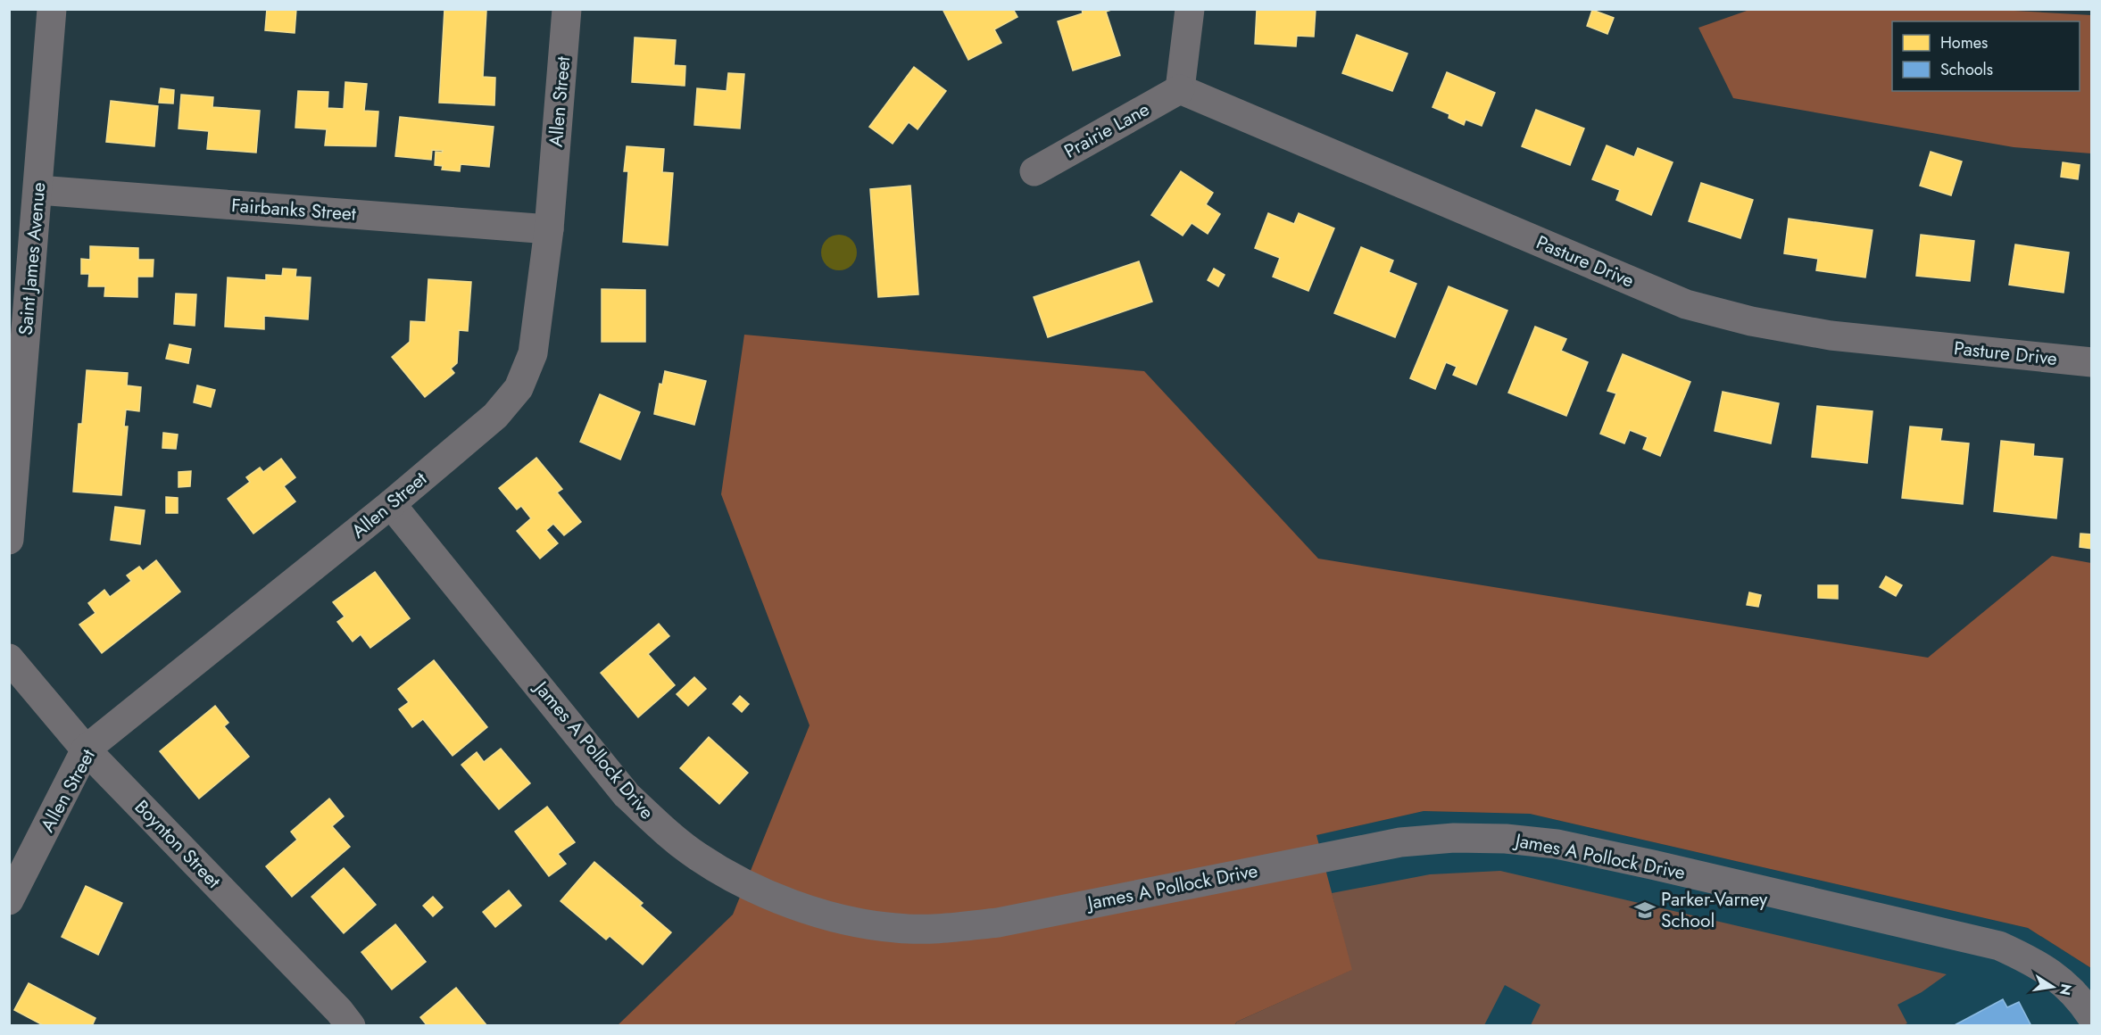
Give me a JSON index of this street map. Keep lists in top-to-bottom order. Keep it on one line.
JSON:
{"streets":{"street":["Allen Street","Prairie Lane","Fairbanks Street","Saint James Avenue","Pasture Drive","James A Pollock Drive","Boynton Street"]},"crossings":[["Allen Street","Fairbanks Street"],["Allen Street","James A Pollock Drive"],["Allen Street","Boynton Street"],["Prairie Lane","Pasture Drive"],["Fairbanks Street","Saint James Avenue"]],"places":{"school or university":["Parker-Varney School"]},"legend":["Homes","Schools"],"north":"right"}
